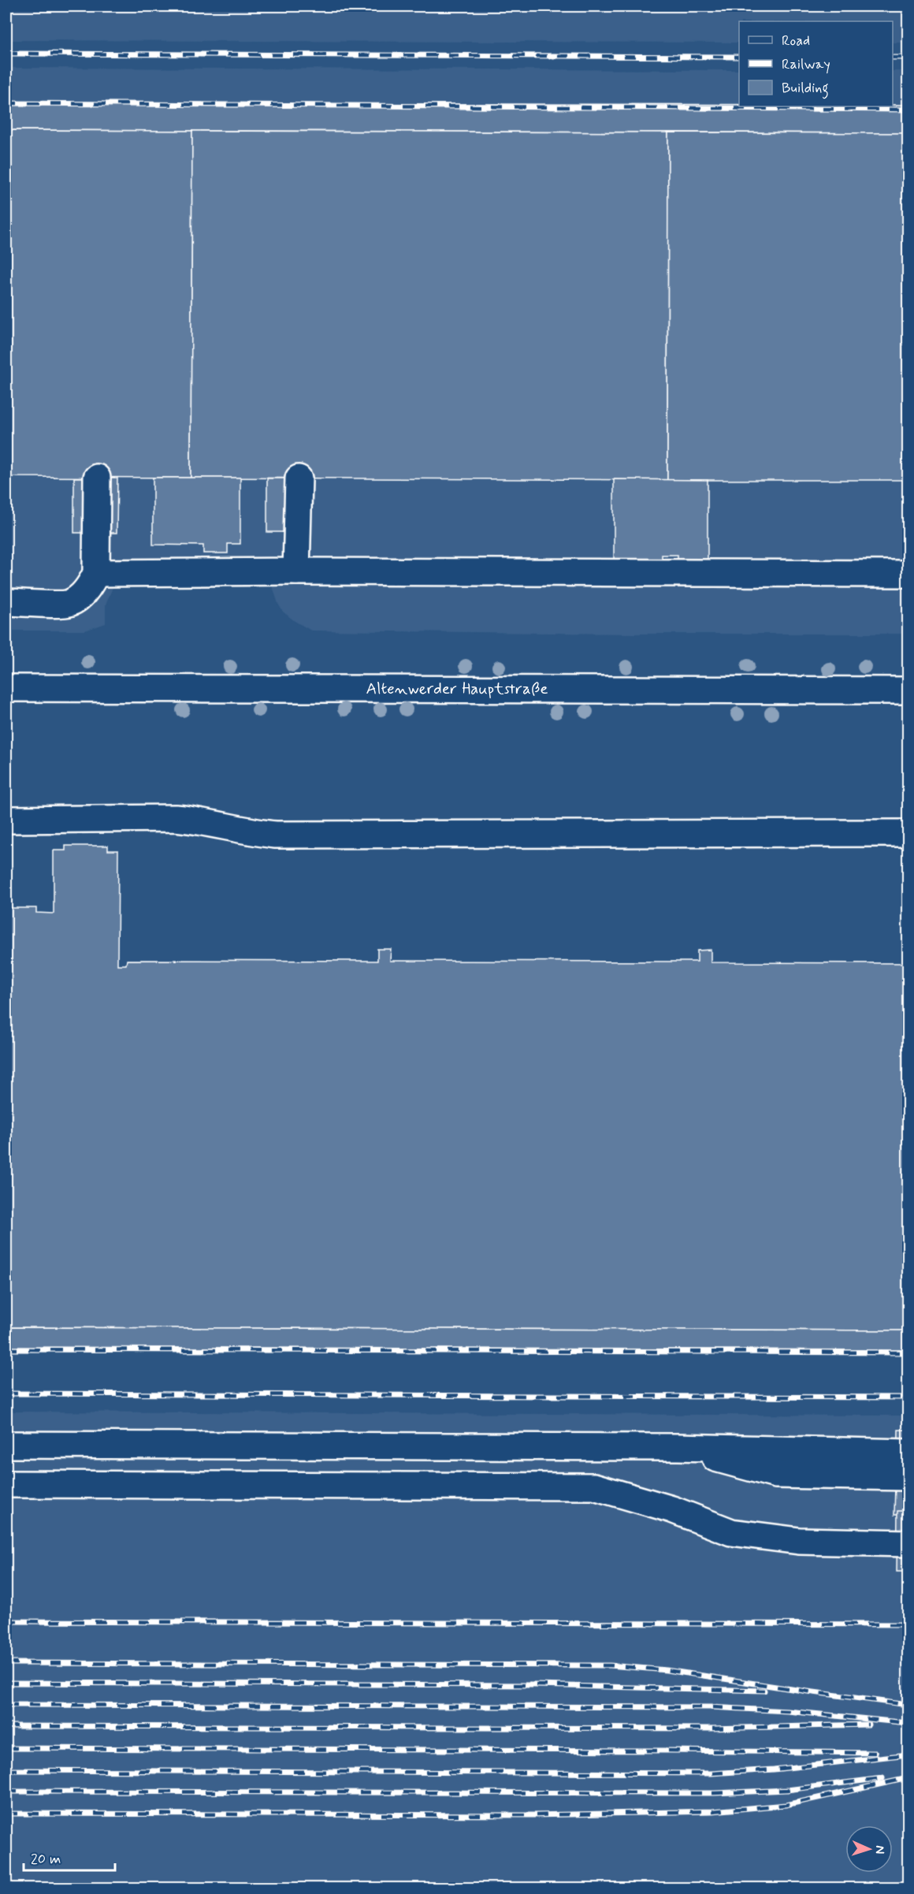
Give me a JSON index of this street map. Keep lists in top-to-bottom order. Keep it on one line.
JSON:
{"streets":{"street":["Altenwerder Hauptstraße"]},"legend":["Road","Railway","Building"],"scale_bar":"20 m","north":"right"}
